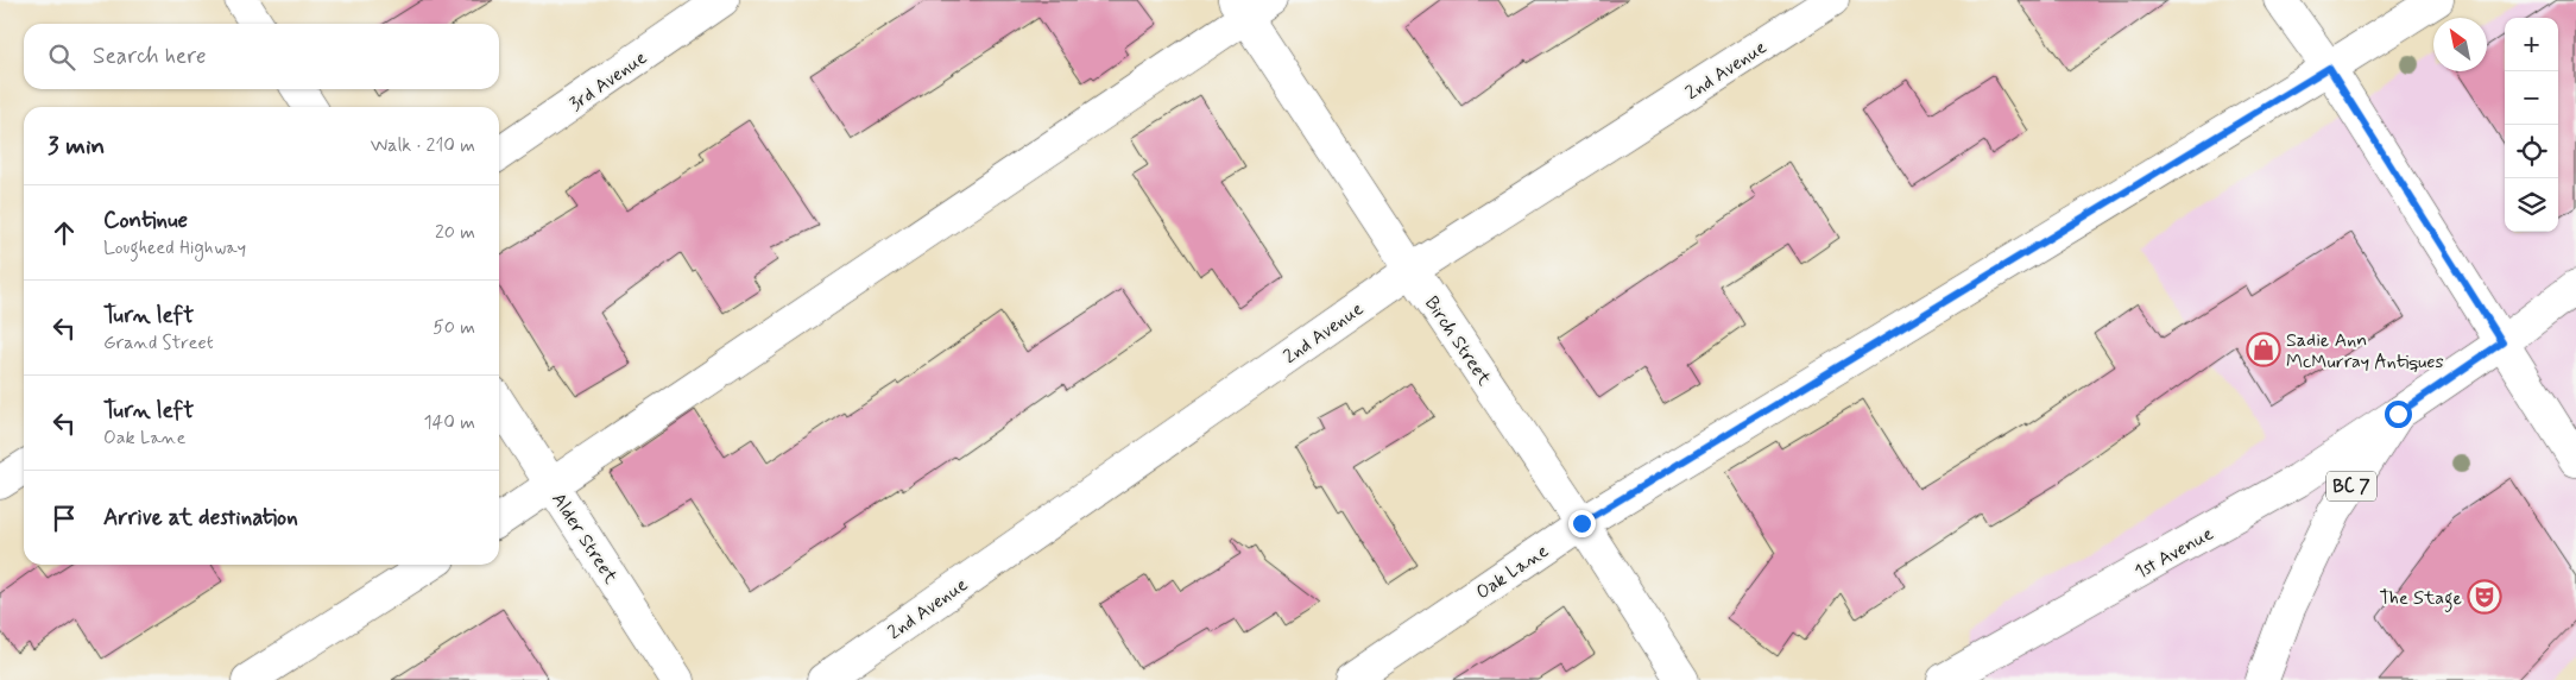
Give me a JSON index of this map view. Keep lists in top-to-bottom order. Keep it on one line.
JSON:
{"streets":{"street":["2nd Avenue","3rd Avenue","Birch Street","BC 7","Alder Street","1st Avenue","Oak Lane"]},"crossings":[["2nd Avenue","Birch Street"],["Birch Street","Oak Lane"],["BC 7","1st Avenue"]],"places":{"shop":["Sadie Ann McMurray Antiques"],"theatre":["The Stage"]},"north":"top left","page":{"map_buttons":["+","−"],"search":"Search here","heading":["3 min","Walk · 210 m"],"list":[["Continue","Lougheed Highway","20 m"],["Turn left","Grand Street","50 m"],["Turn left","Oak Lane","140 m"],"Arrive at destination"]}}
